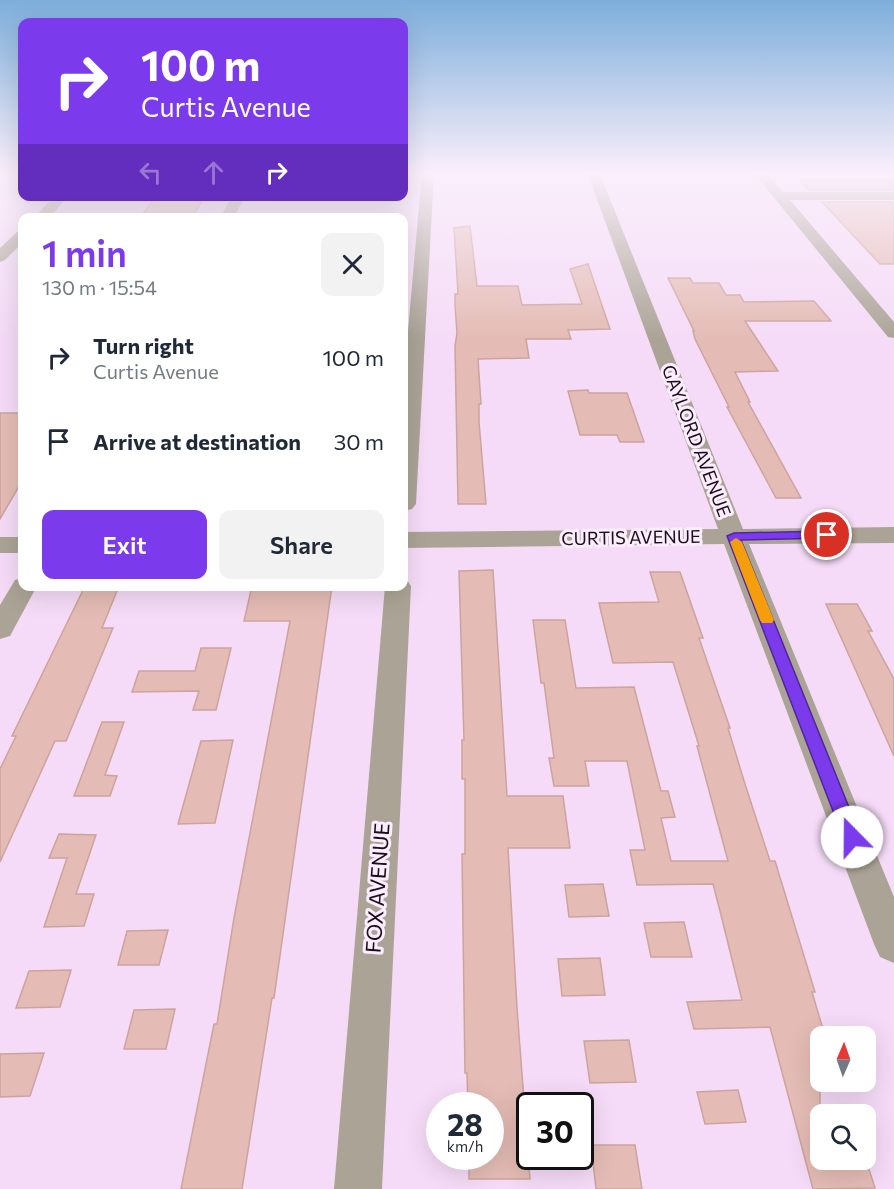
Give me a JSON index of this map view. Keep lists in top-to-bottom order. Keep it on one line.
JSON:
{"streets":{"street":["GAYLORD AVENUE","CURTIS AVENUE","FOX AVENUE"]},"crossings":[["GAYLORD AVENUE","CURTIS AVENUE"]],"north":"top","page":{"turn":["100 m","Curtis Avenue"],"heading":["1 min","130 m · 15:54"],"list":[{"name":"Turn right","note":"Curtis Avenue","value":"100 m"},{"name":"Arrive at destination","value":"30 m"}],"buttons":["Exit","Share"],"speed":"28 km/h","limit":"30"}}
